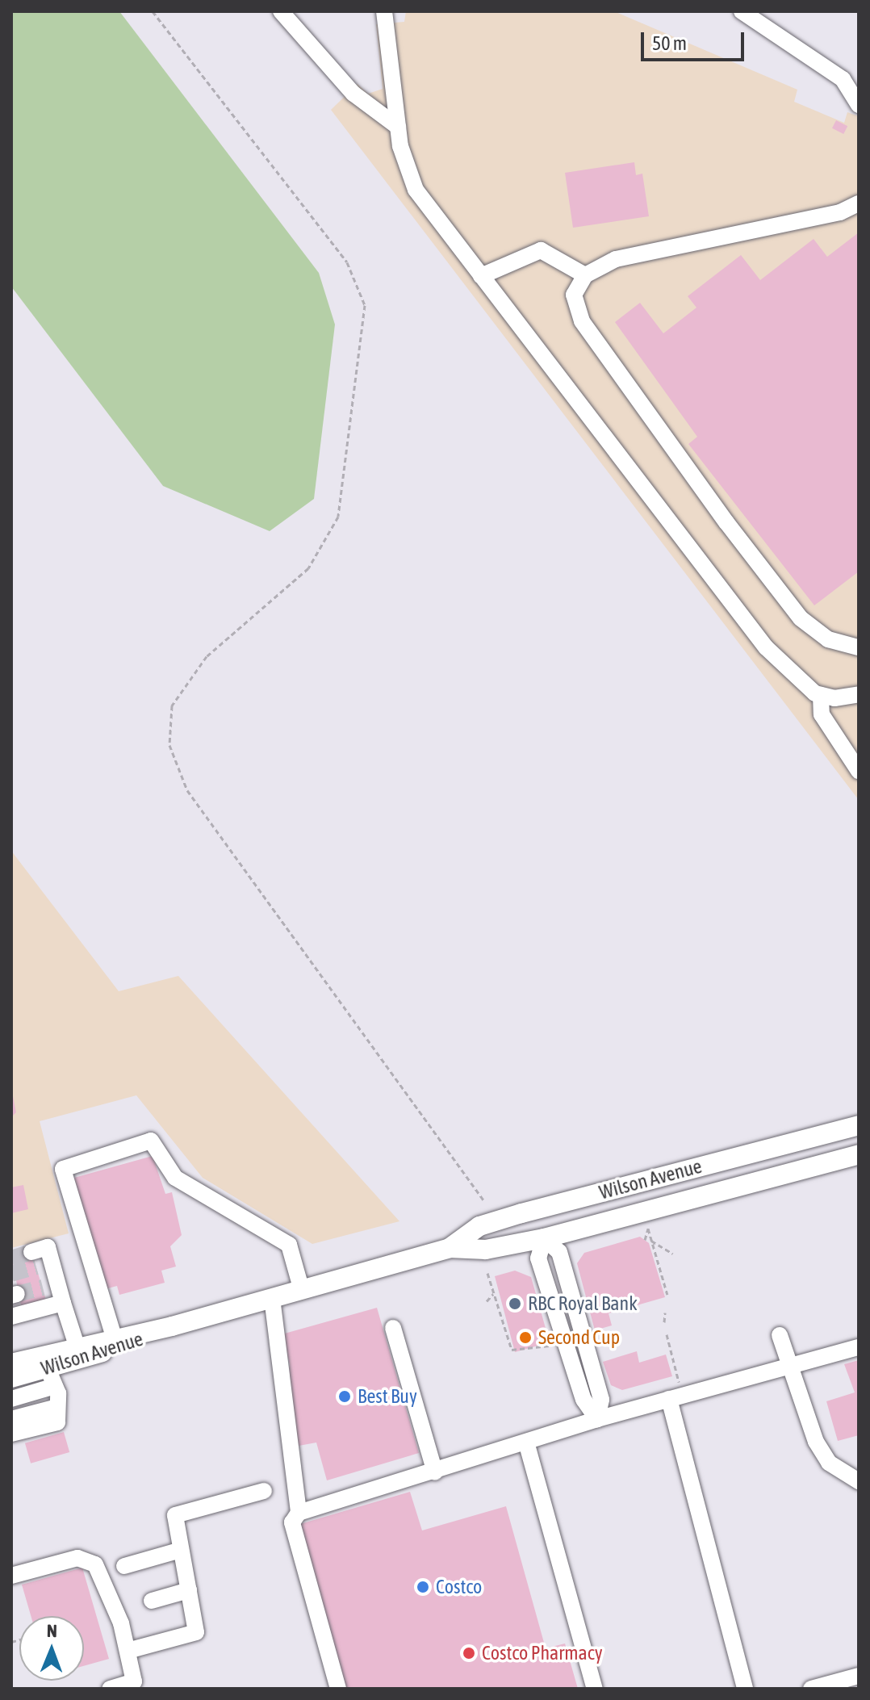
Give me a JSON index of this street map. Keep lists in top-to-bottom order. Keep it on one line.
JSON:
{"streets":{"main road":["Wilson Avenue"]},"places":["RBC Royal Bank","Second Cup","Best Buy","Costco","Costco Pharmacy"],"scale_bar":"50 m","north":"top"}
